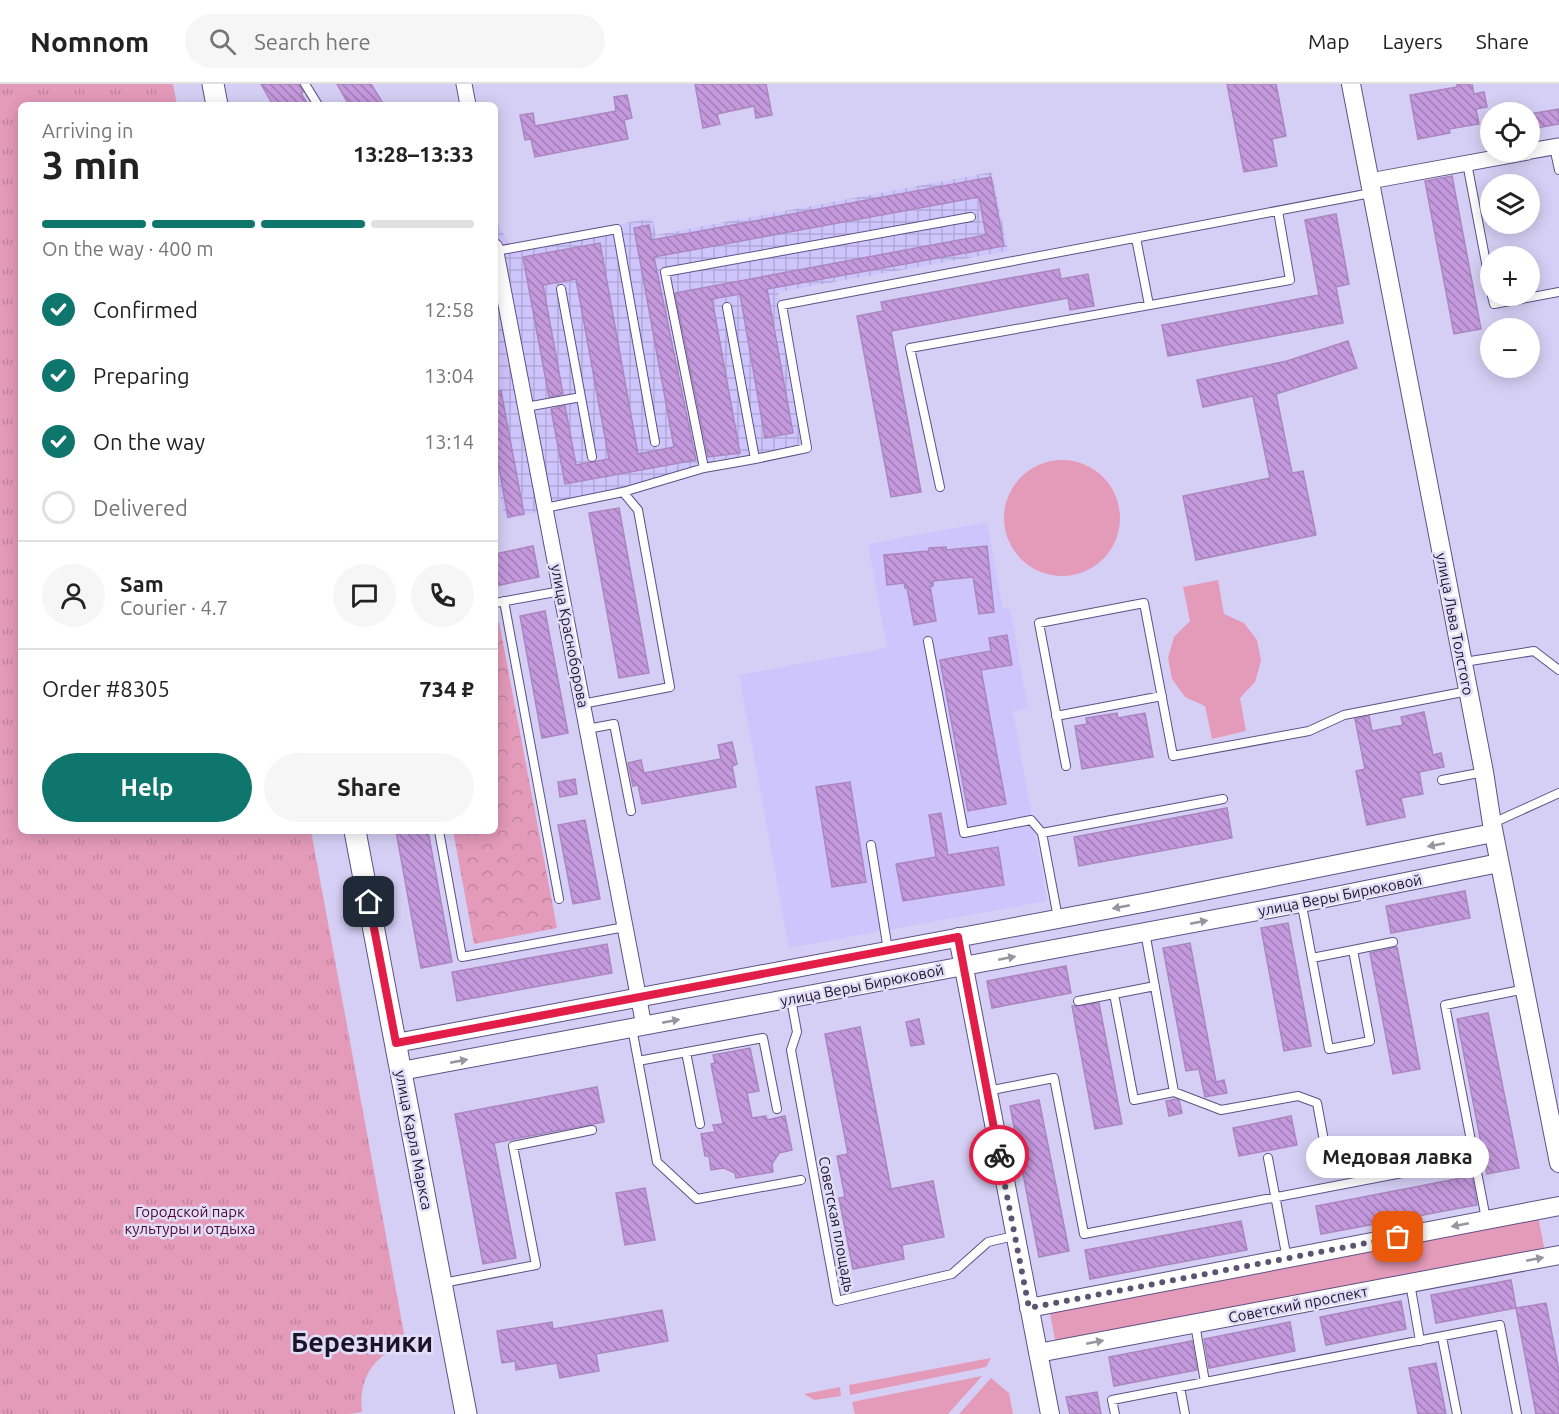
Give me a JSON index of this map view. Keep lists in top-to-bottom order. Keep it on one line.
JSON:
{"streets":{"main road":["улица Карла Маркса"],"street":["улица Льва Толстого","улица Красноборова","улица Веры Бирюковой","Советский проспект"],"lane":["Советская площадь"]},"crossings":[["улица Льва Толстого","улица Веры Бирюковой"],["улица Красноборова","улица Веры Бирюковой"],["улица Красноборова","Советская площадь"],["улица Веры Бирюковой","улица Карла Маркса"],["улица Веры Бирюковой","Советская площадь"]],"districts":["Березники"],"parks":["Городской парк культуры и отдыха"],"places":["Медовая лавка"],"page":{"header":"Nomnom","search":"Search here","nav":["Map","Layers","Share"],"map_buttons":["+","−"],"heading":["3 min","Arriving in","13:28–13:33"],"panel":["Sam","Courier · 4.7","Order #8305","734 ₽"],"bar":"On the way · 400 m","list":[["Confirmed","12:58"],["Preparing","13:04"],["On the way","13:14"],"Delivered"],"buttons":["Help","Share"],"bubble":"Медовая лавка"}}
